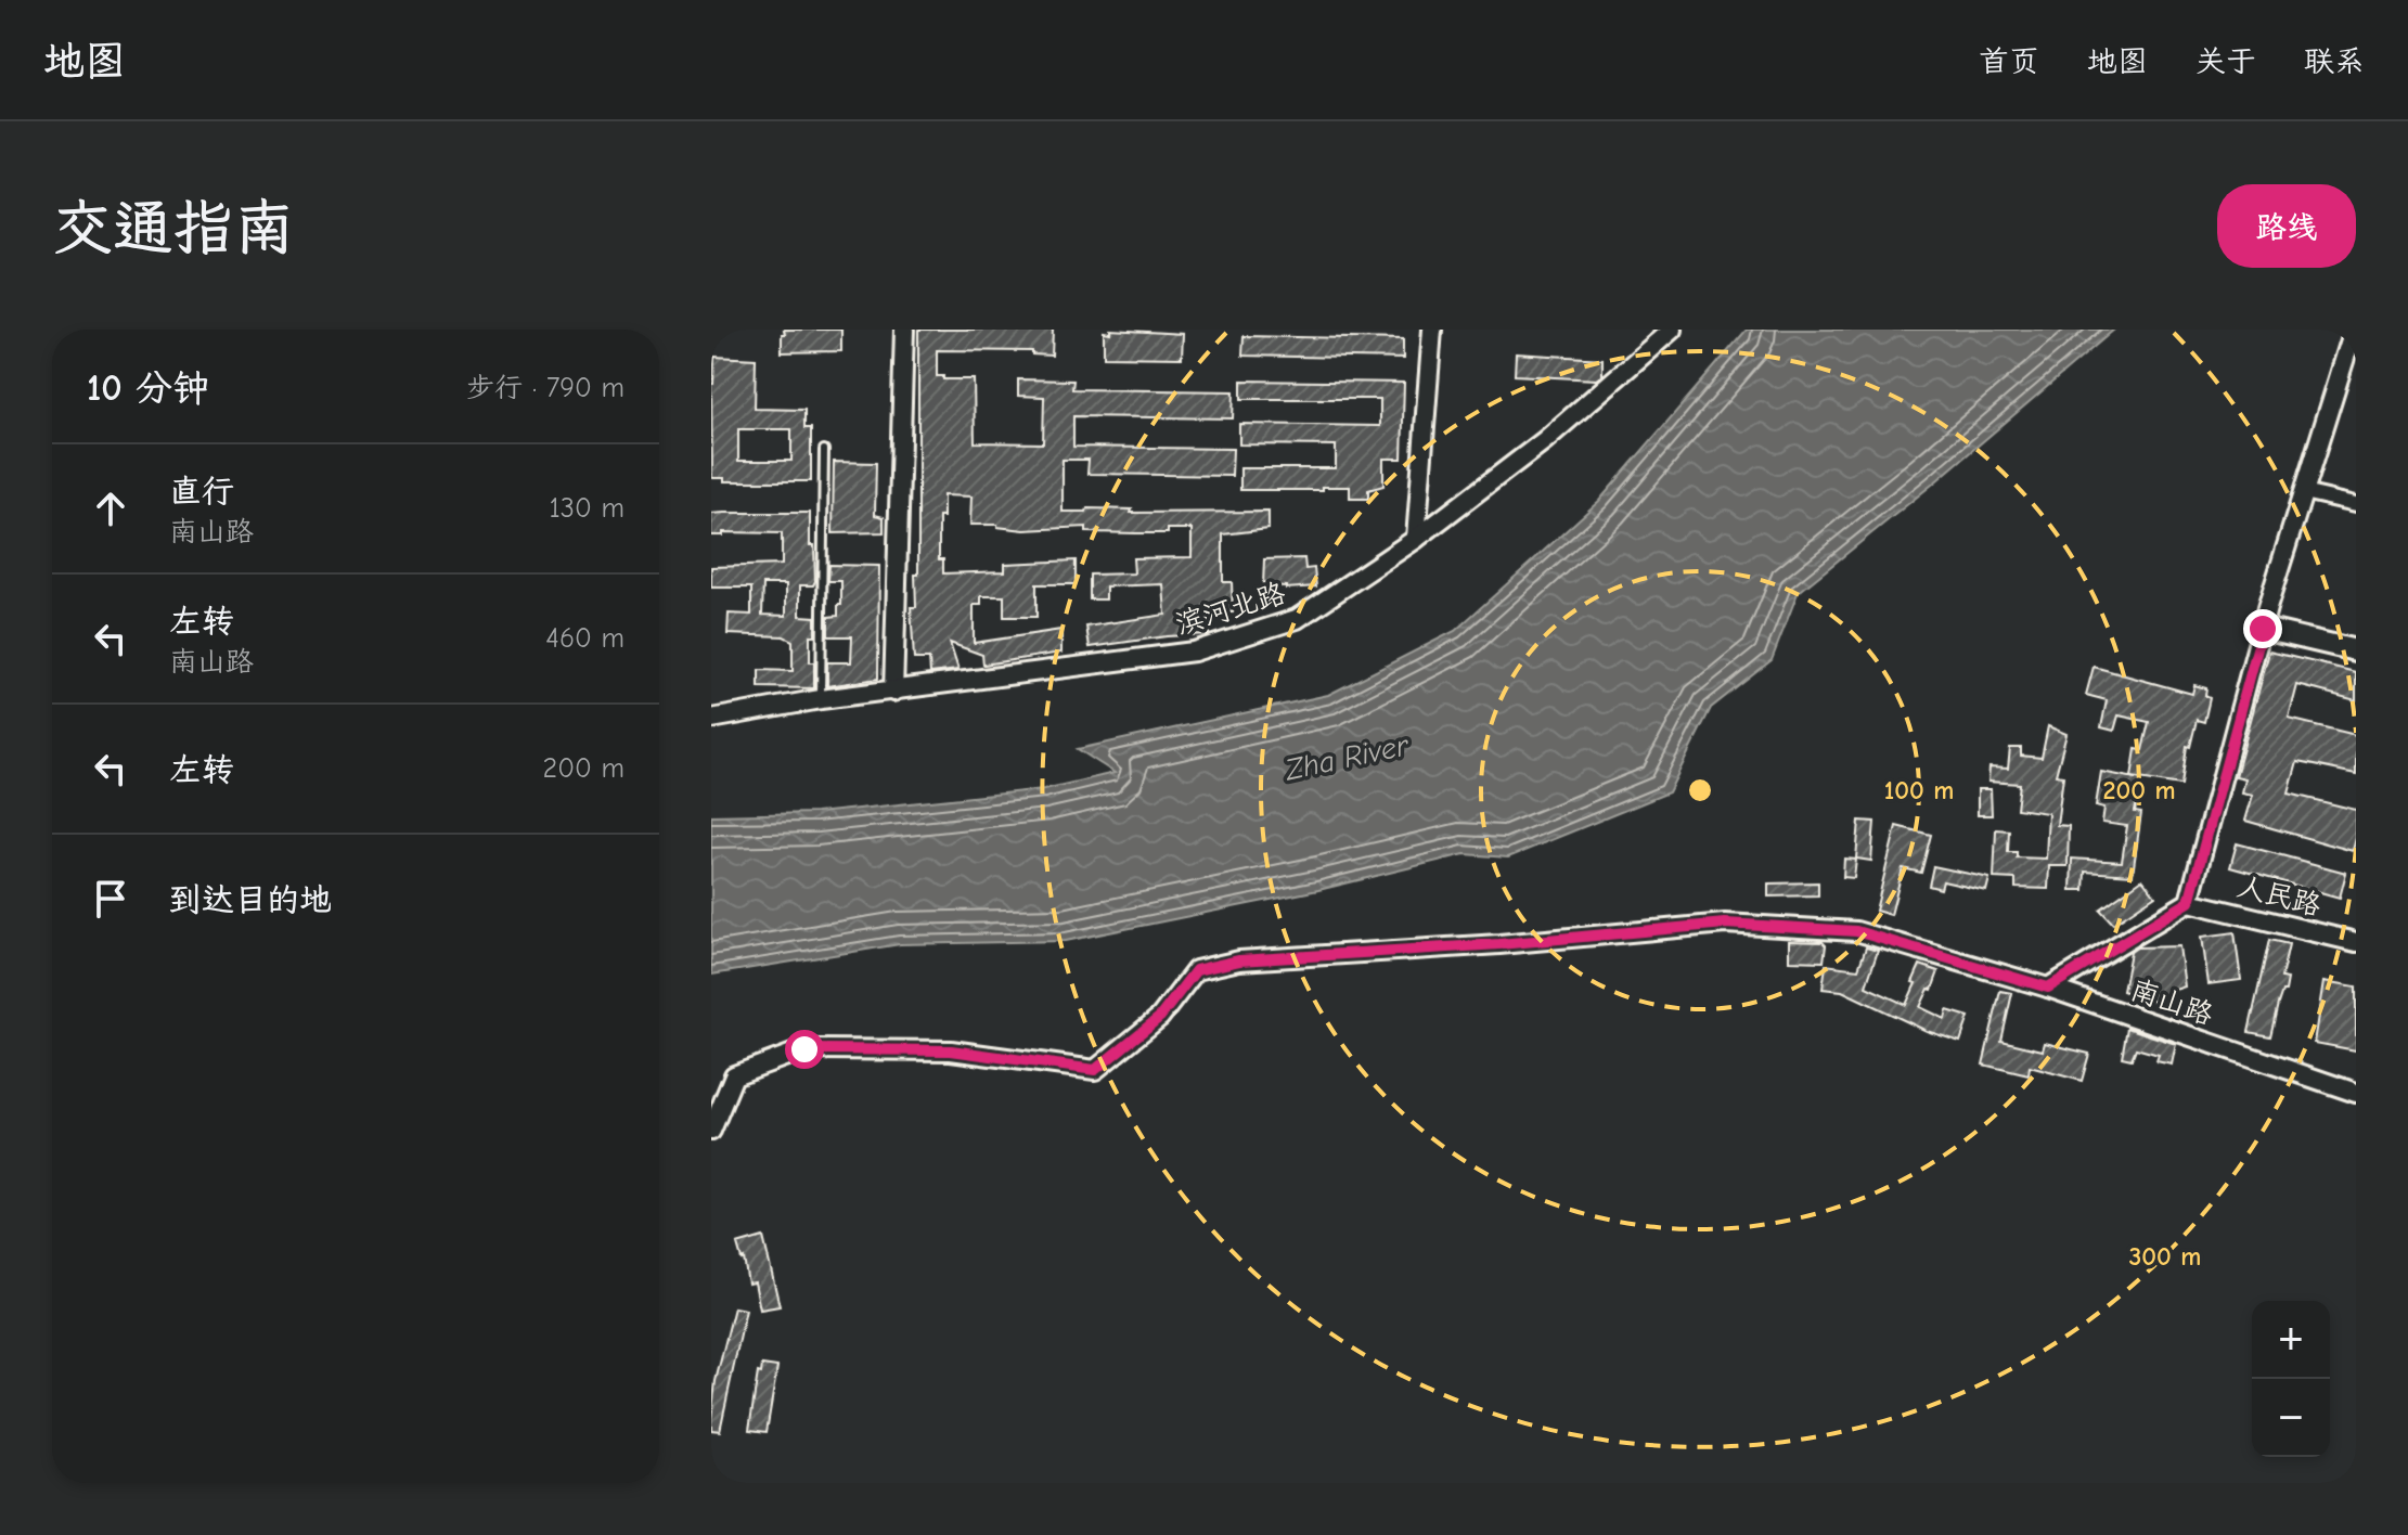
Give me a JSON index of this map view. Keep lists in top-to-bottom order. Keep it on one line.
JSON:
{"streets":{"street":["滨河北路","人民路","南山路"]},"water":["Zha River"],"page":{"header":"地图","nav":["首页","地图","关于","联系"],"buttons":"路线","title":"交通指南","heading":["10 分钟","步行 · 790 m"],"list":[["直行","南山路","130 m"],["左转","南山路","460 m"],["左转","200 m"],"到达目的地"],"map_buttons":["+","−"]},"rings":["100 m","200 m","300 m"]}
